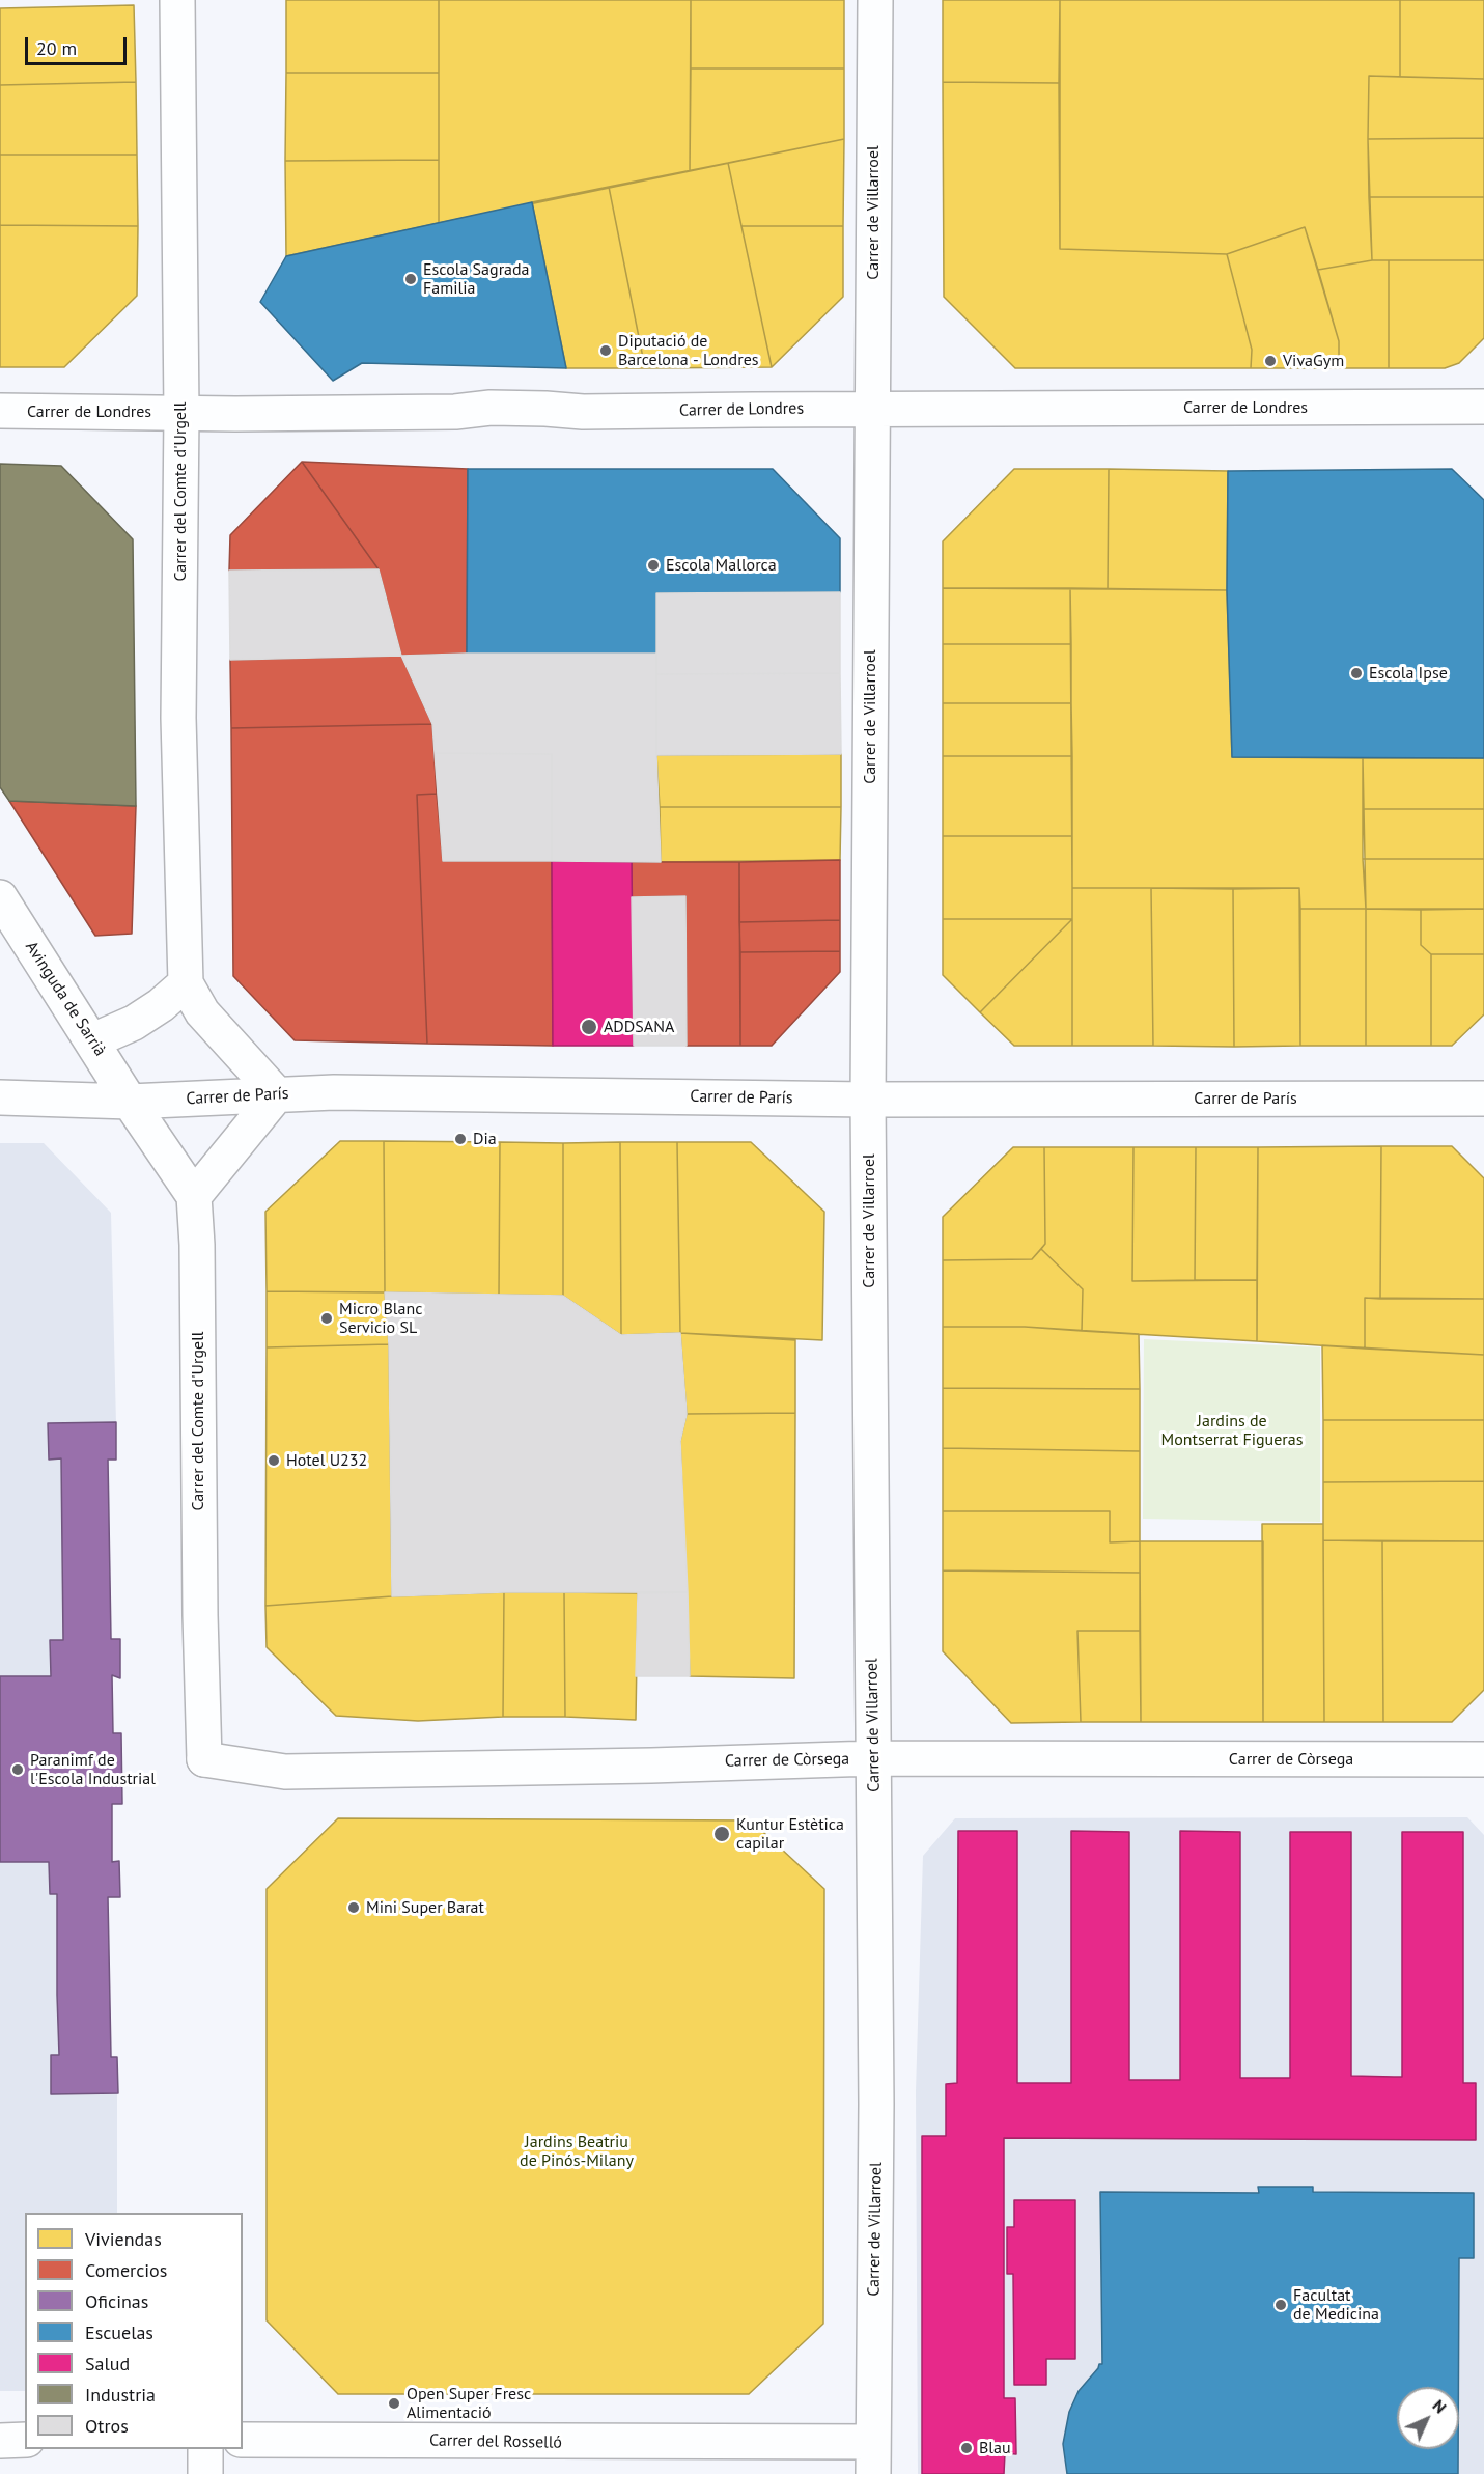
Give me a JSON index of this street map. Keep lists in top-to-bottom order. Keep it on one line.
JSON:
{"streets":{"street":["Carrer de Villarroel","Carrer de Londres","Carrer del Comte d'Urgell","Avinguda de Sarrià","Carrer de París","Carrer de Còrsega","Carrer del Rosselló"]},"crossings":[["Carrer de Villarroel","Carrer de Londres"],["Carrer de Villarroel","Carrer de París"],["Carrer de Villarroel","Carrer de Còrsega"],["Carrer de Villarroel","Carrer del Rosselló"],["Carrer de Londres","Carrer del Comte d'Urgell"],["Carrer del Comte d'Urgell","Carrer de Còrsega"],["Avinguda de Sarrià","Carrer de París"]],"parks":["Jardins de Montserrat Figueras","Jardins Beatriu de Pinós-Milany"],"places":["Escola Sagrada Familia","Diputació de Barcelona - Londres","VivaGym","Escola Mallorca","Escola Ipse","ADDSANA","Dia","Micro Blanc Servicio SL","Hotel U232","Paranimf de l'Escola Industrial","Kuntur Estètica capilar","Mini Super Barat","Facultat de Medicina","Open Super Fresc Alimentació","Blau"],"legend":["Viviendas","Comercios","Oficinas","Escuelas","Salud","Industria","Otros"],"scale_bar":"20 m","north":"top right"}
